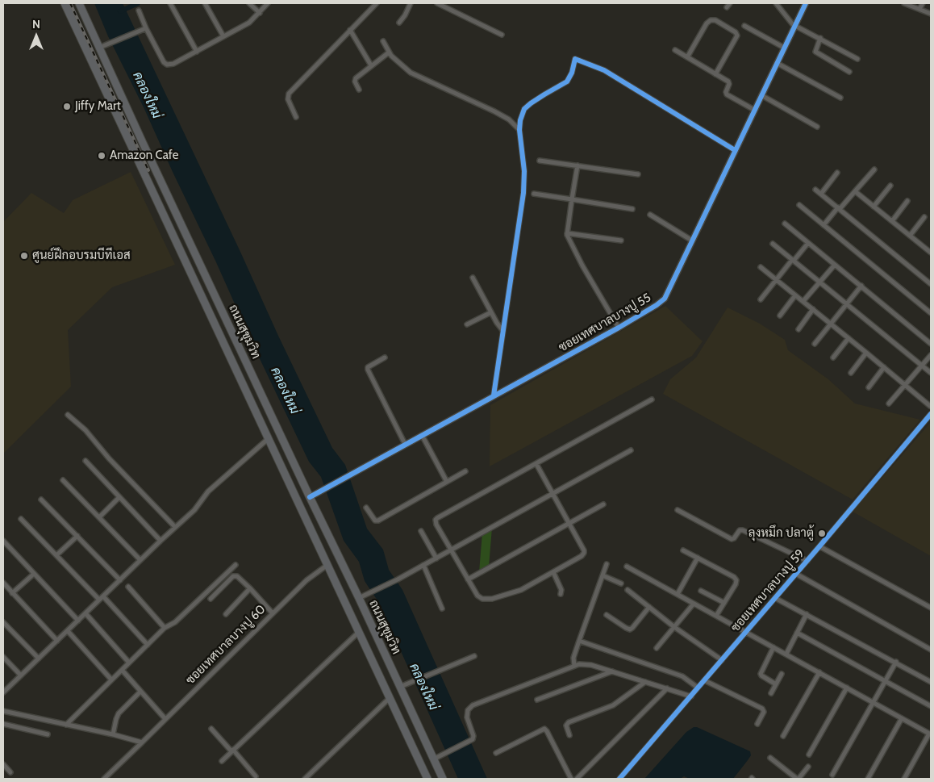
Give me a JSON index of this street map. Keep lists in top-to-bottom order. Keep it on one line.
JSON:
{"streets":{"highway":["ถนนสุขุมวิท"],"street":["ซอยเทศบาลบางปู 55","ซอยเทศบาลบางปู 59","ซอยเทศบาลบางปู 60"]},"crossings":[["ซอยเทศบาลบางปู 55","ถนนสุขุมวิท"],["ถนนสุขุมวิท","ซอยเทศบาลบางปู 60"]],"water":["คลองใหม่"],"places":["Jiffy Mart","Amazon Cafe","ศูนย์ฝึกอบรมบีทีเอส","ลุงหมึก ปลาตู้"],"north":"top"}
